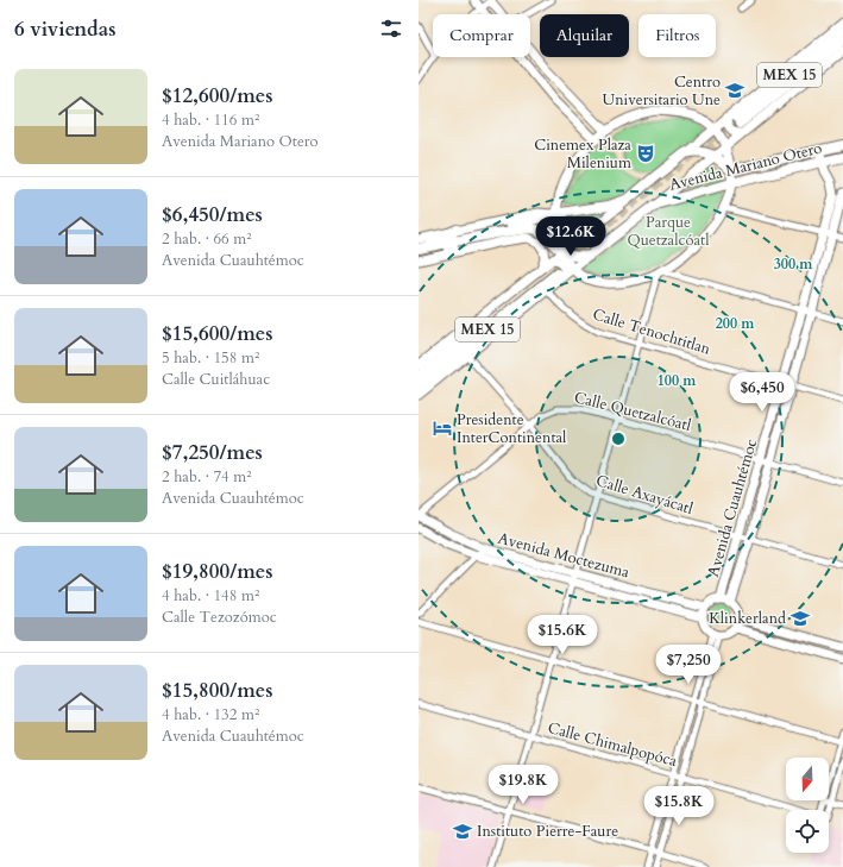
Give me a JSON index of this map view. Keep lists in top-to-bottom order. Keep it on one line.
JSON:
{"streets":{"main road":["MEX 15","Avenida Mariano Otero","Avenida Cuauhtémoc","Avenida Moctezuma"],"street":["Calle Tenochtitlan","Calle Quetzalcóatl","Calle Axayácatl","Calle Chimalpopóca"]},"crossings":[["Avenida Mariano Otero","Avenida Cuauhtémoc"],["Calle Tenochtitlan","Avenida Cuauhtémoc"],["Calle Quetzalcóatl","Calle Axayácatl"],["Calle Quetzalcóatl","Avenida Cuauhtémoc"],["Calle Quetzalcóatl","Avenida Moctezuma"],["Calle Axayácatl","Avenida Cuauhtémoc"],["Avenida Cuauhtémoc","Avenida Moctezuma"]],"parks":["Parque Quetzalcóatl"],"places":{"school or university":["Centro Universitario Une","Klinkerland","Instituto Pierre-Faure"],"theatre":["Cinemex Plaza Milenium"],"hotel":["Presidente InterContinental"]},"north":"bottom","page":{"heading":"6 viviendas","chip":["Comprar","Alquilar","Filtros"],"list":[{"name":"$12,600/mes","note":"4 hab. · 116 m² · Avenida Mariano Otero"},{"name":"$6,450/mes","note":"2 hab. · 66 m² · Avenida Cuauhtémoc"},{"name":"$15,600/mes","note":"5 hab. · 158 m² · Calle Cuitláhuac"},{"name":"$7,250/mes","note":"2 hab. · 74 m² · Avenida Cuauhtémoc"},{"name":"$19,800/mes","note":"4 hab. · 148 m² · Calle Tezozómoc"},{"name":"$15,800/mes","note":"4 hab. · 132 m² · Avenida Cuauhtémoc"}],"price":["$12.6K","$6,450","$15.6K","$7,250","$19.8K","$15.8K"]},"rings":["300 m","200 m","100 m"]}
